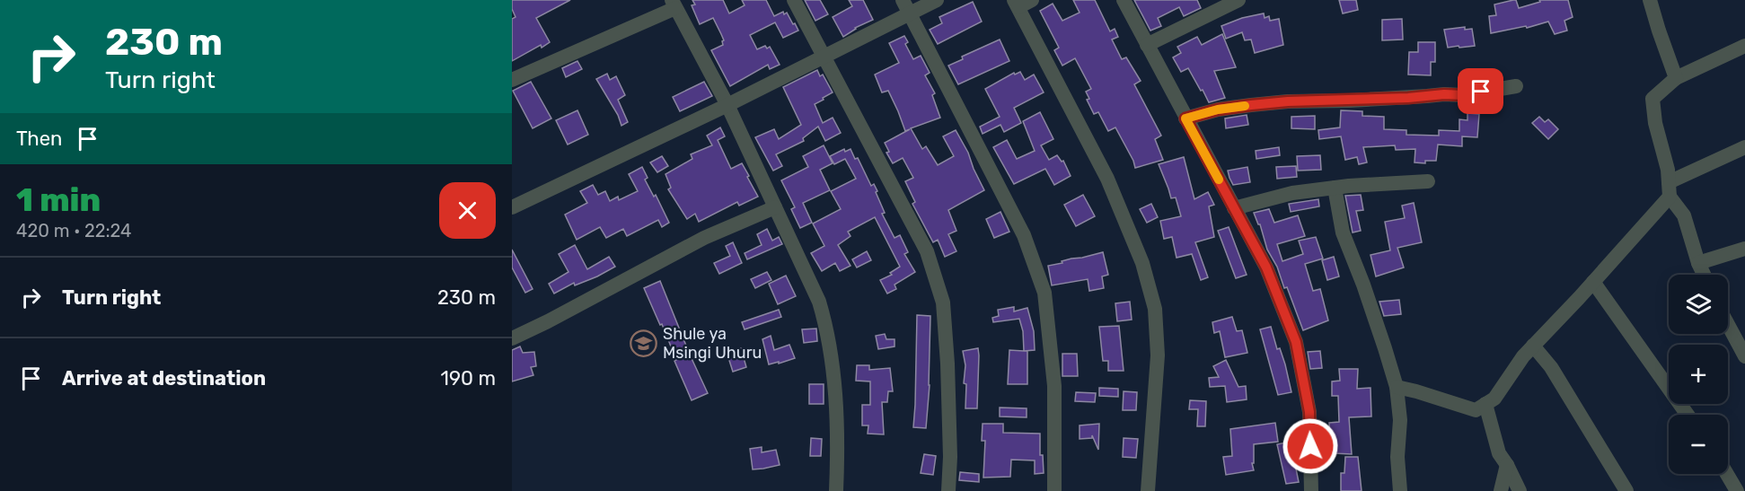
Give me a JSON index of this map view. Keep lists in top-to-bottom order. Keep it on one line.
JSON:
{"places":{"school or university":["Shule ya Msingi Uhuru"]},"page":{"turn":["230 m","Turn right"],"then":"Then","heading":["1 min","420 m · 22:24"],"list":[{"name":"Turn right","value":"230 m"},{"name":"Arrive at destination","value":"190 m"}],"map_buttons":["+","−"]}}
